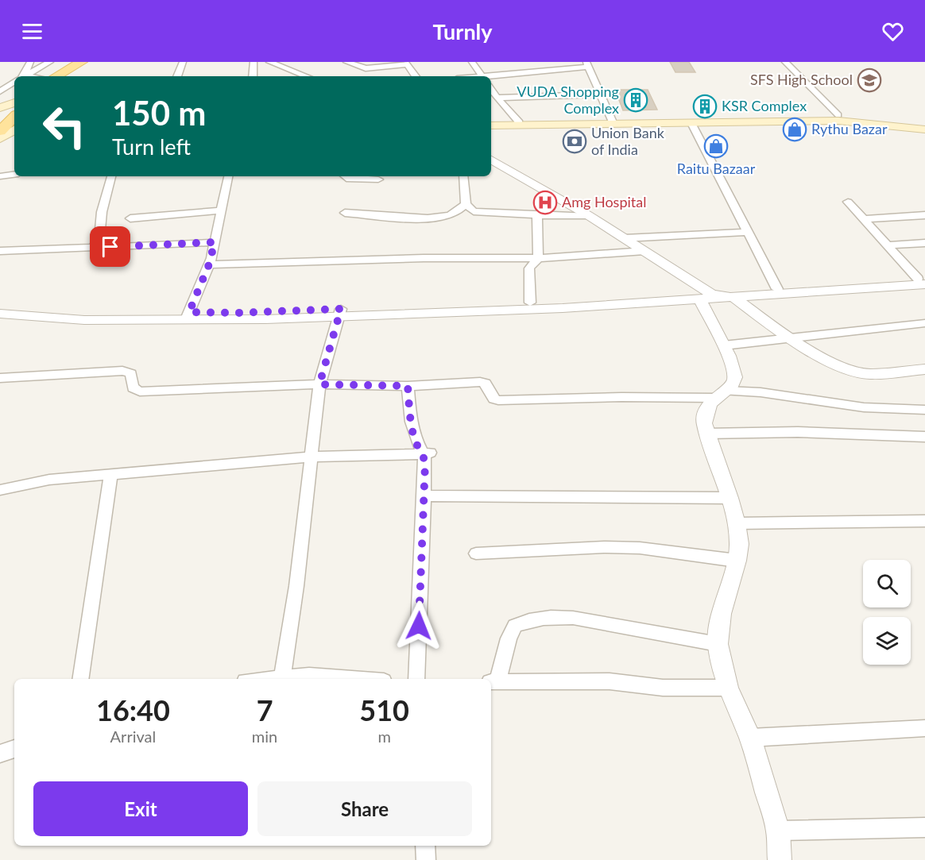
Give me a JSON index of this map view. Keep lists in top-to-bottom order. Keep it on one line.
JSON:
{"places":{"school or university":["SFS High School"],"building":["VUDA Shopping Complex","KSR Complex"],"shop":["Rythu Bazar","Raitu Bazaar"],"bank":["Union Bank of India"],"hospital":["Amg Hospital"]},"page":{"header":"Turnly","turn":["150 m","Turn left"],"eta":["16:40","Arrival","7","min","510","m"],"buttons":["Exit","Share"]}}
